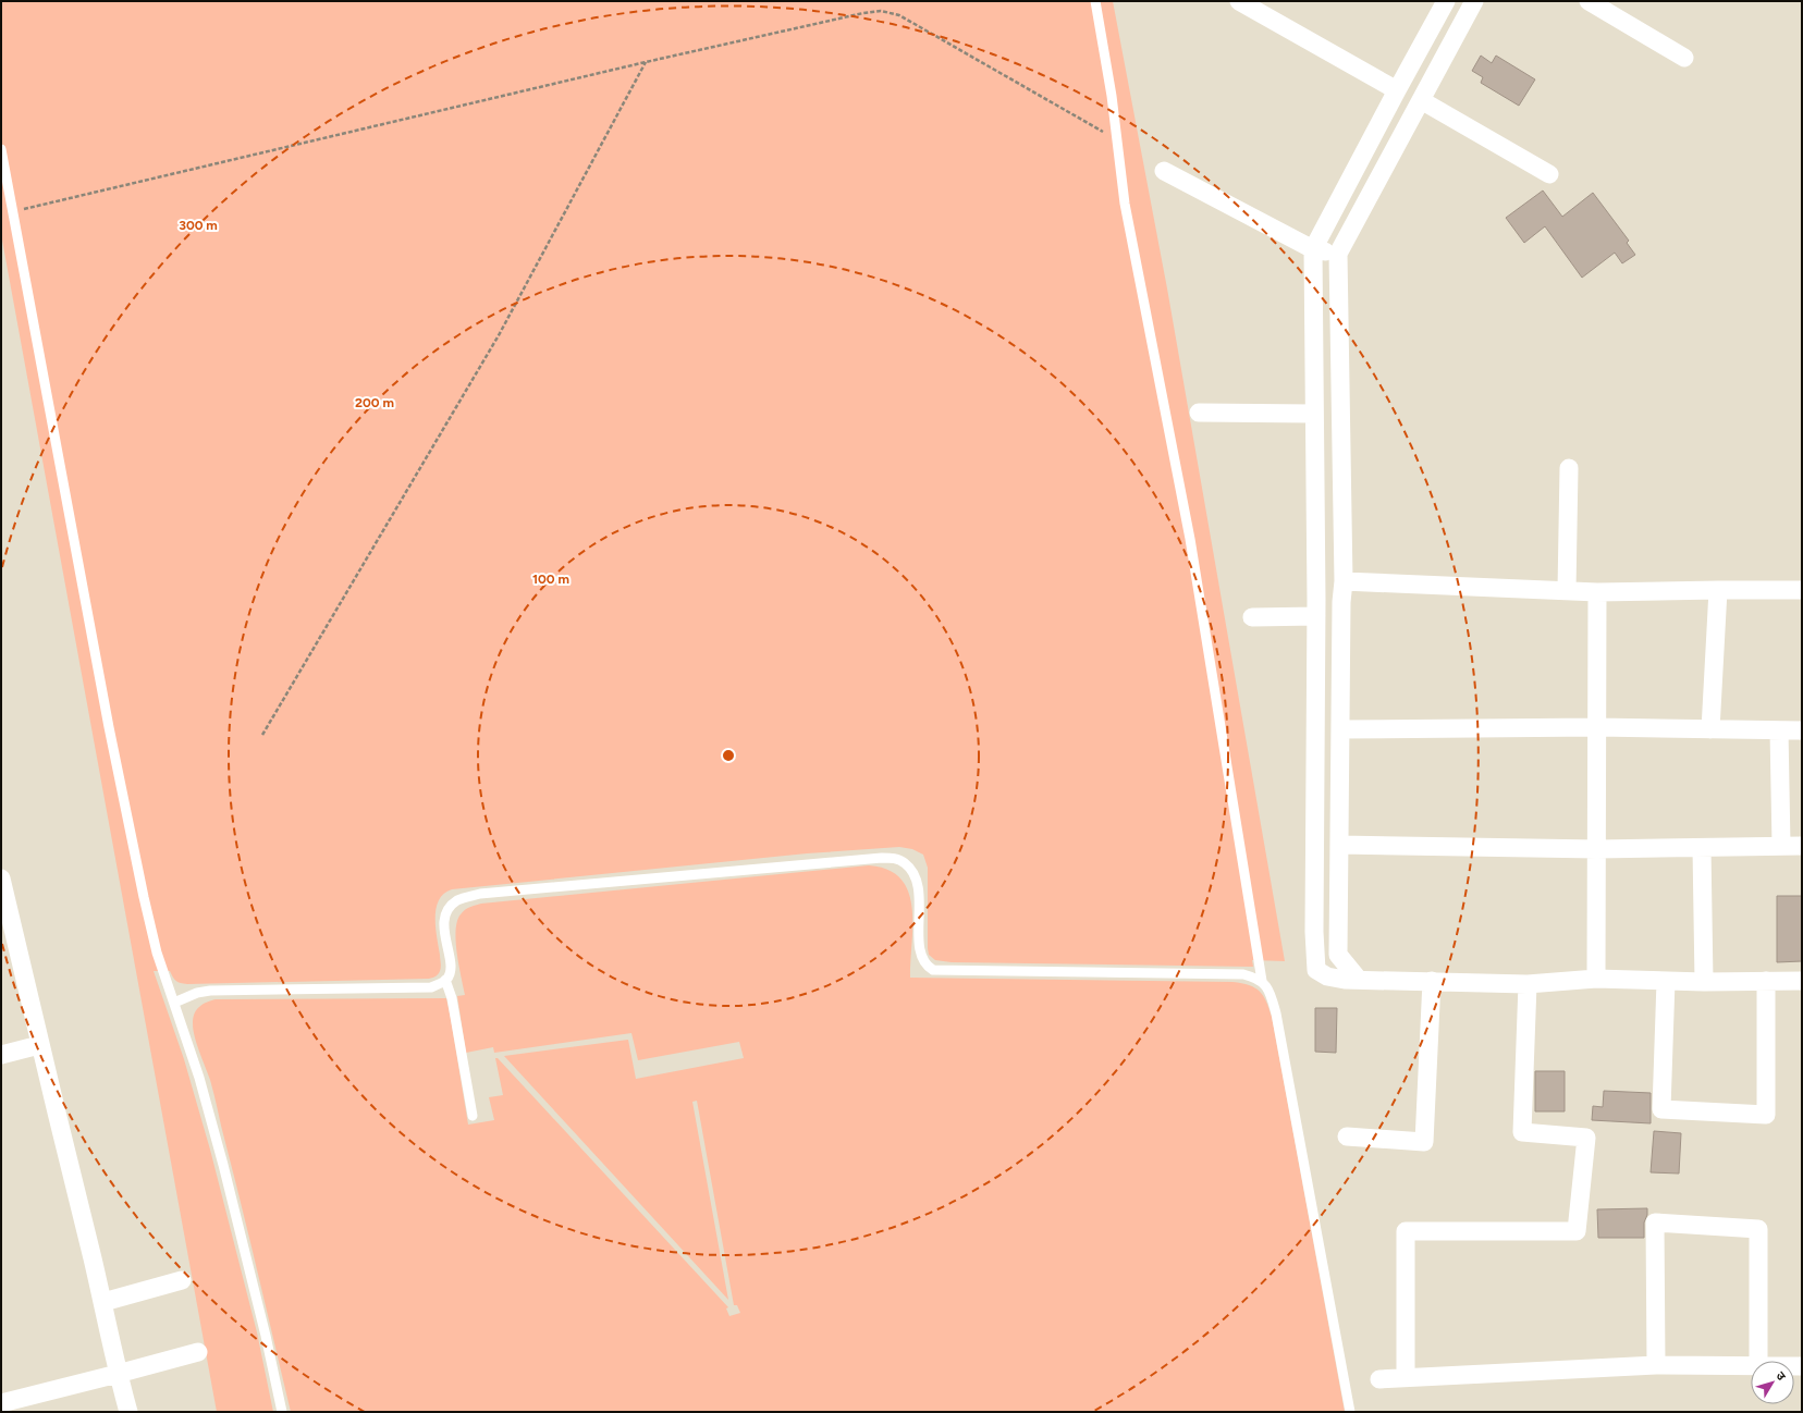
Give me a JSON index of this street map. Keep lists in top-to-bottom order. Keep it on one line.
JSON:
{"north":"top right","rings":["300 m","200 m","100 m"]}
